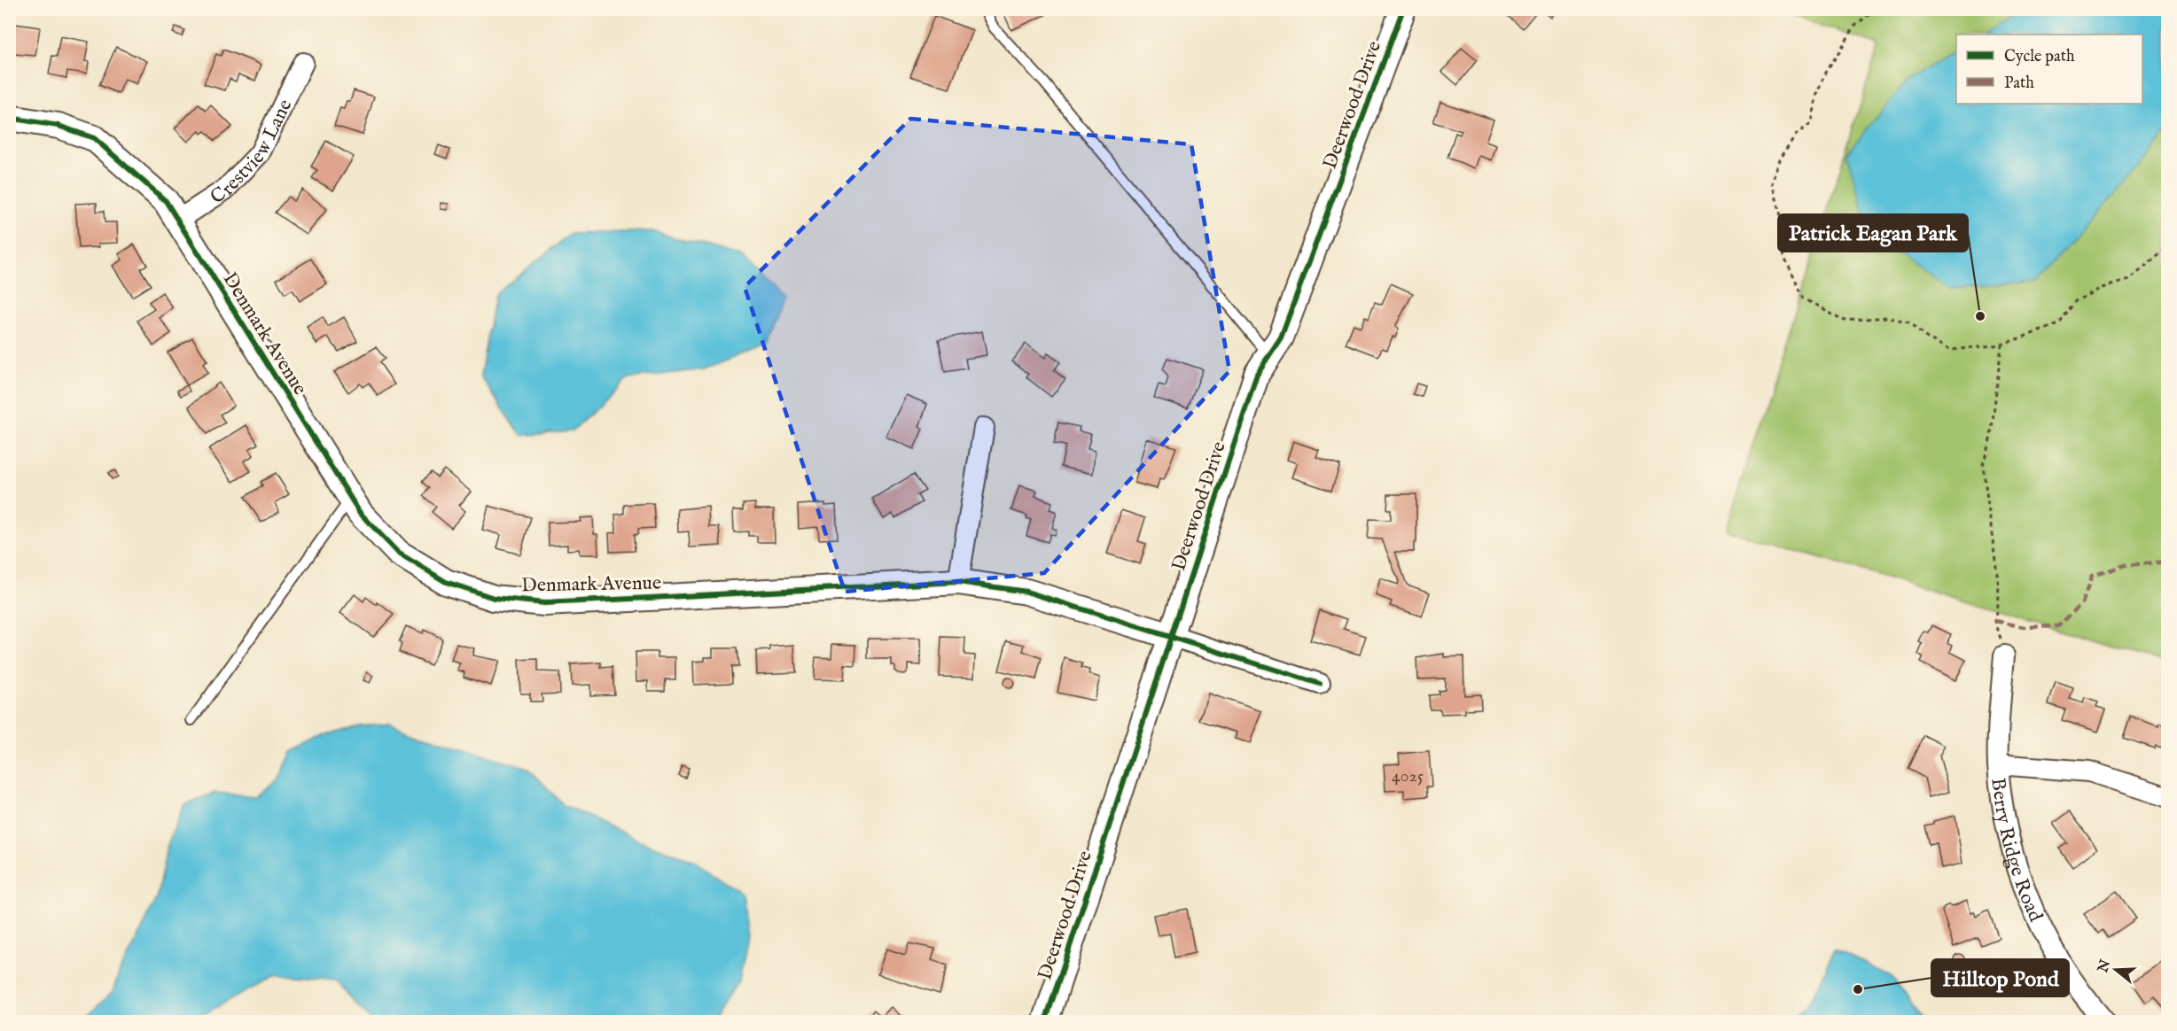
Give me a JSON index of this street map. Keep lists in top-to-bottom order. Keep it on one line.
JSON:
{"streets":{"street":["Deerwood Drive","Crestview Lane","Denmark Avenue","Berry Ridge Road"]},"crossings":[["Deerwood Drive","Denmark Avenue"],["Crestview Lane","Denmark Avenue"]],"places":["Patrick Eagan Park","Hilltop Pond"],"house_numbers":["4025"],"legend":["Cycle path","Path"],"north":"left"}
